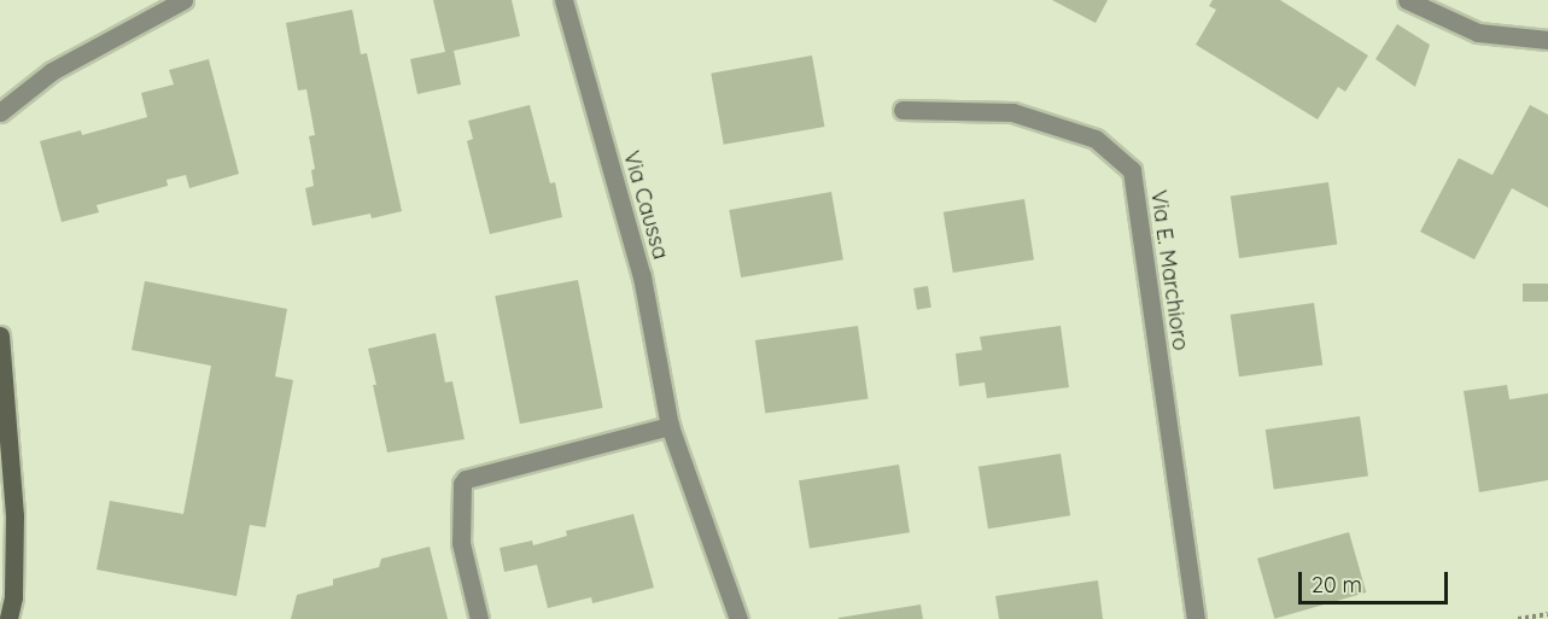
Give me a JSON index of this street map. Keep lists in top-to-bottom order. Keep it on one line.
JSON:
{"streets":{"street":["Via Caussa","Via E. Marchioro"]},"scale_bar":"20 m"}
